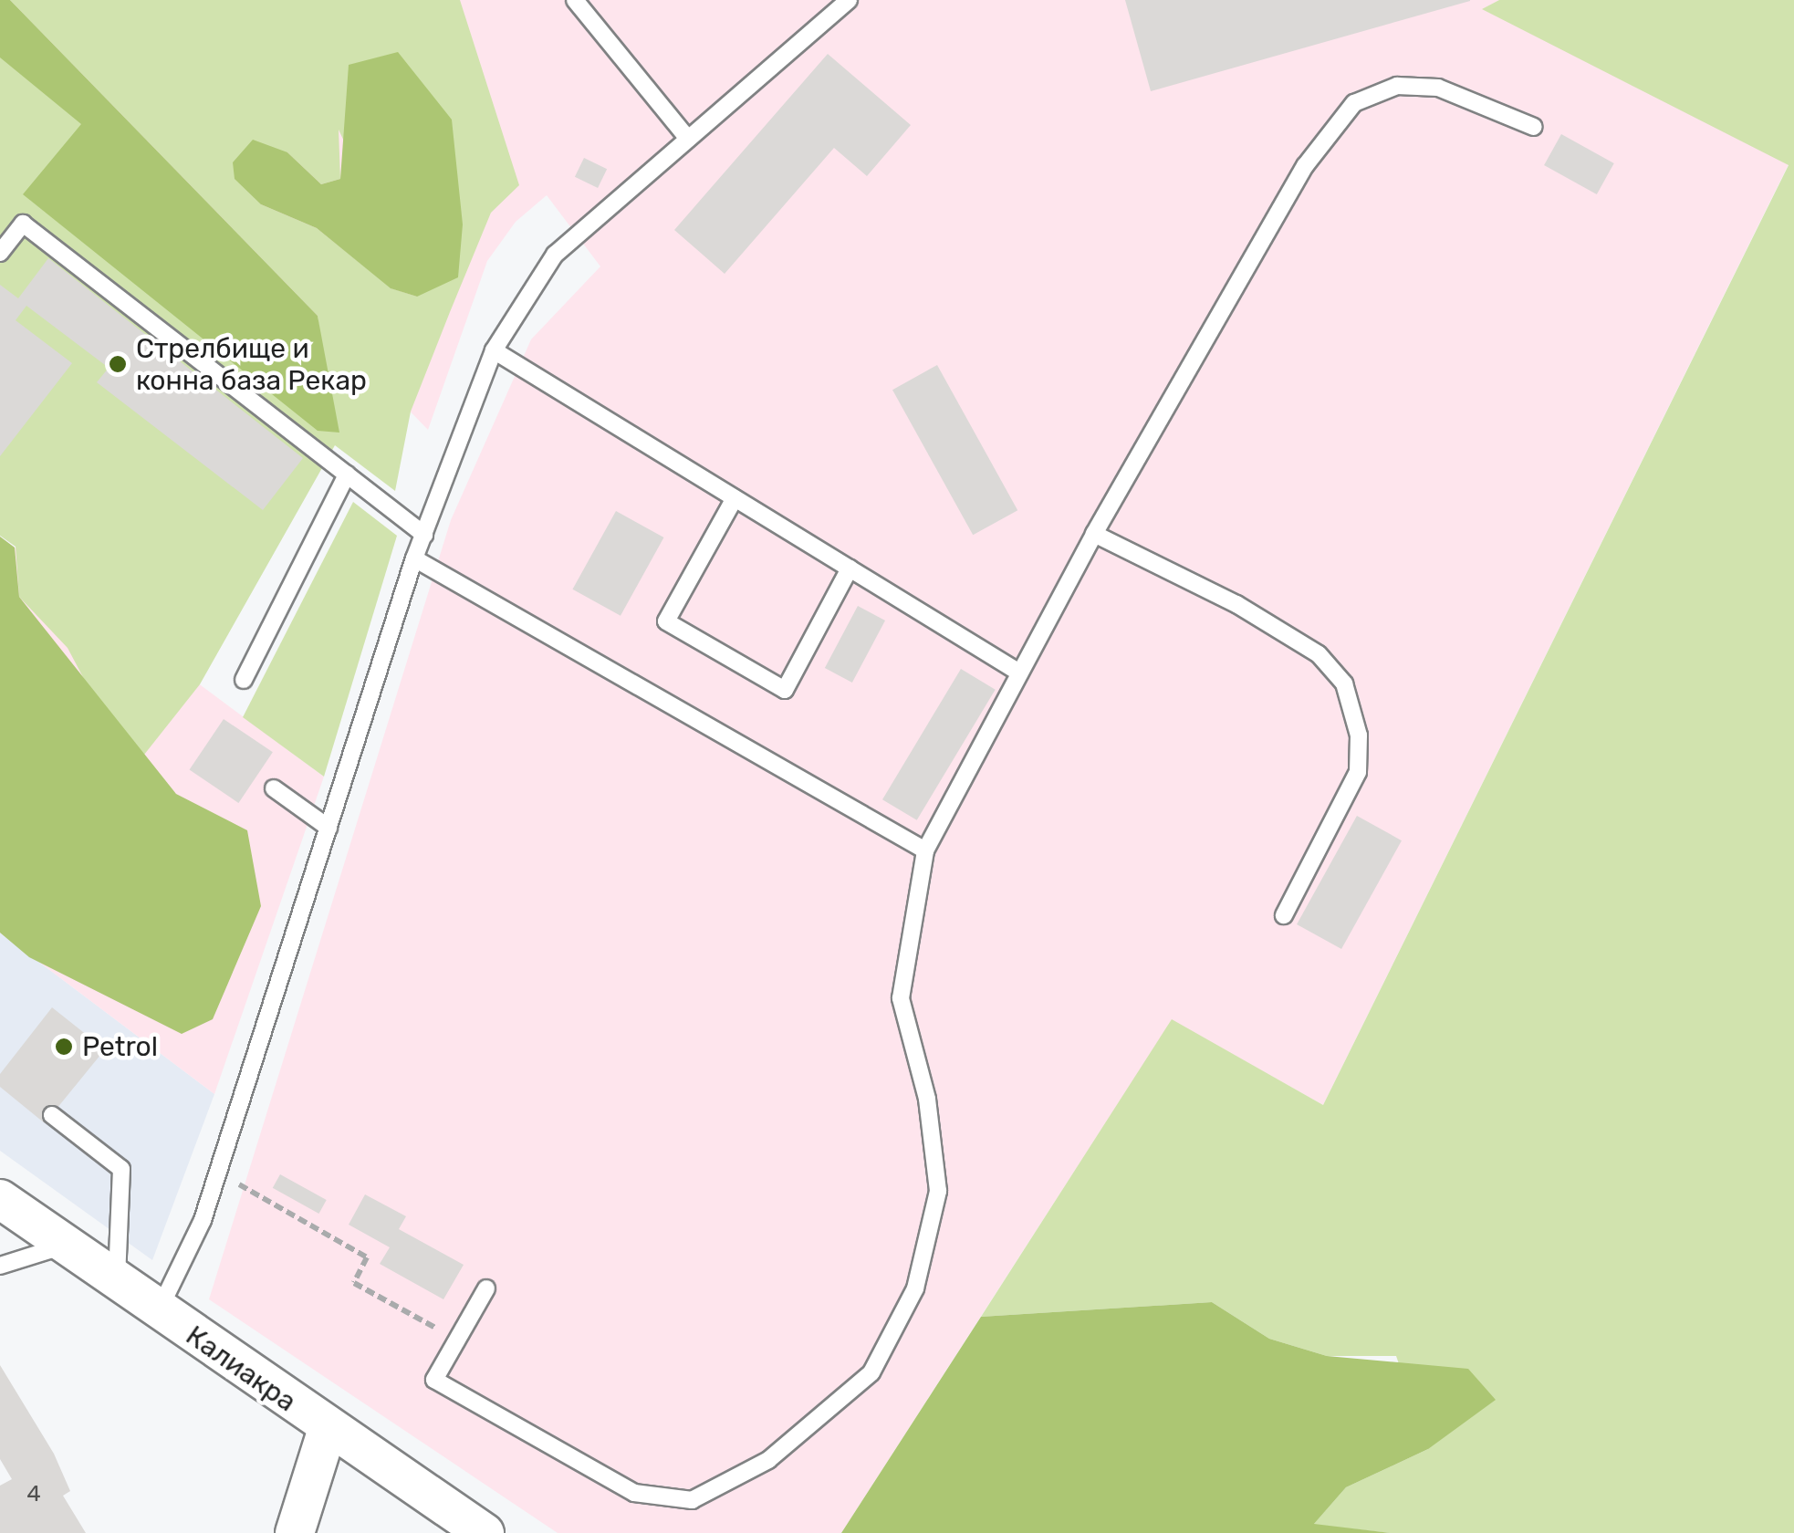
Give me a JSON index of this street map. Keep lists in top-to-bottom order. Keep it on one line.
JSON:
{"streets":{"street":["Калиакра"]},"places":["Стрелбище и конна база Рекар","Petrol"],"house_numbers":["4"]}
